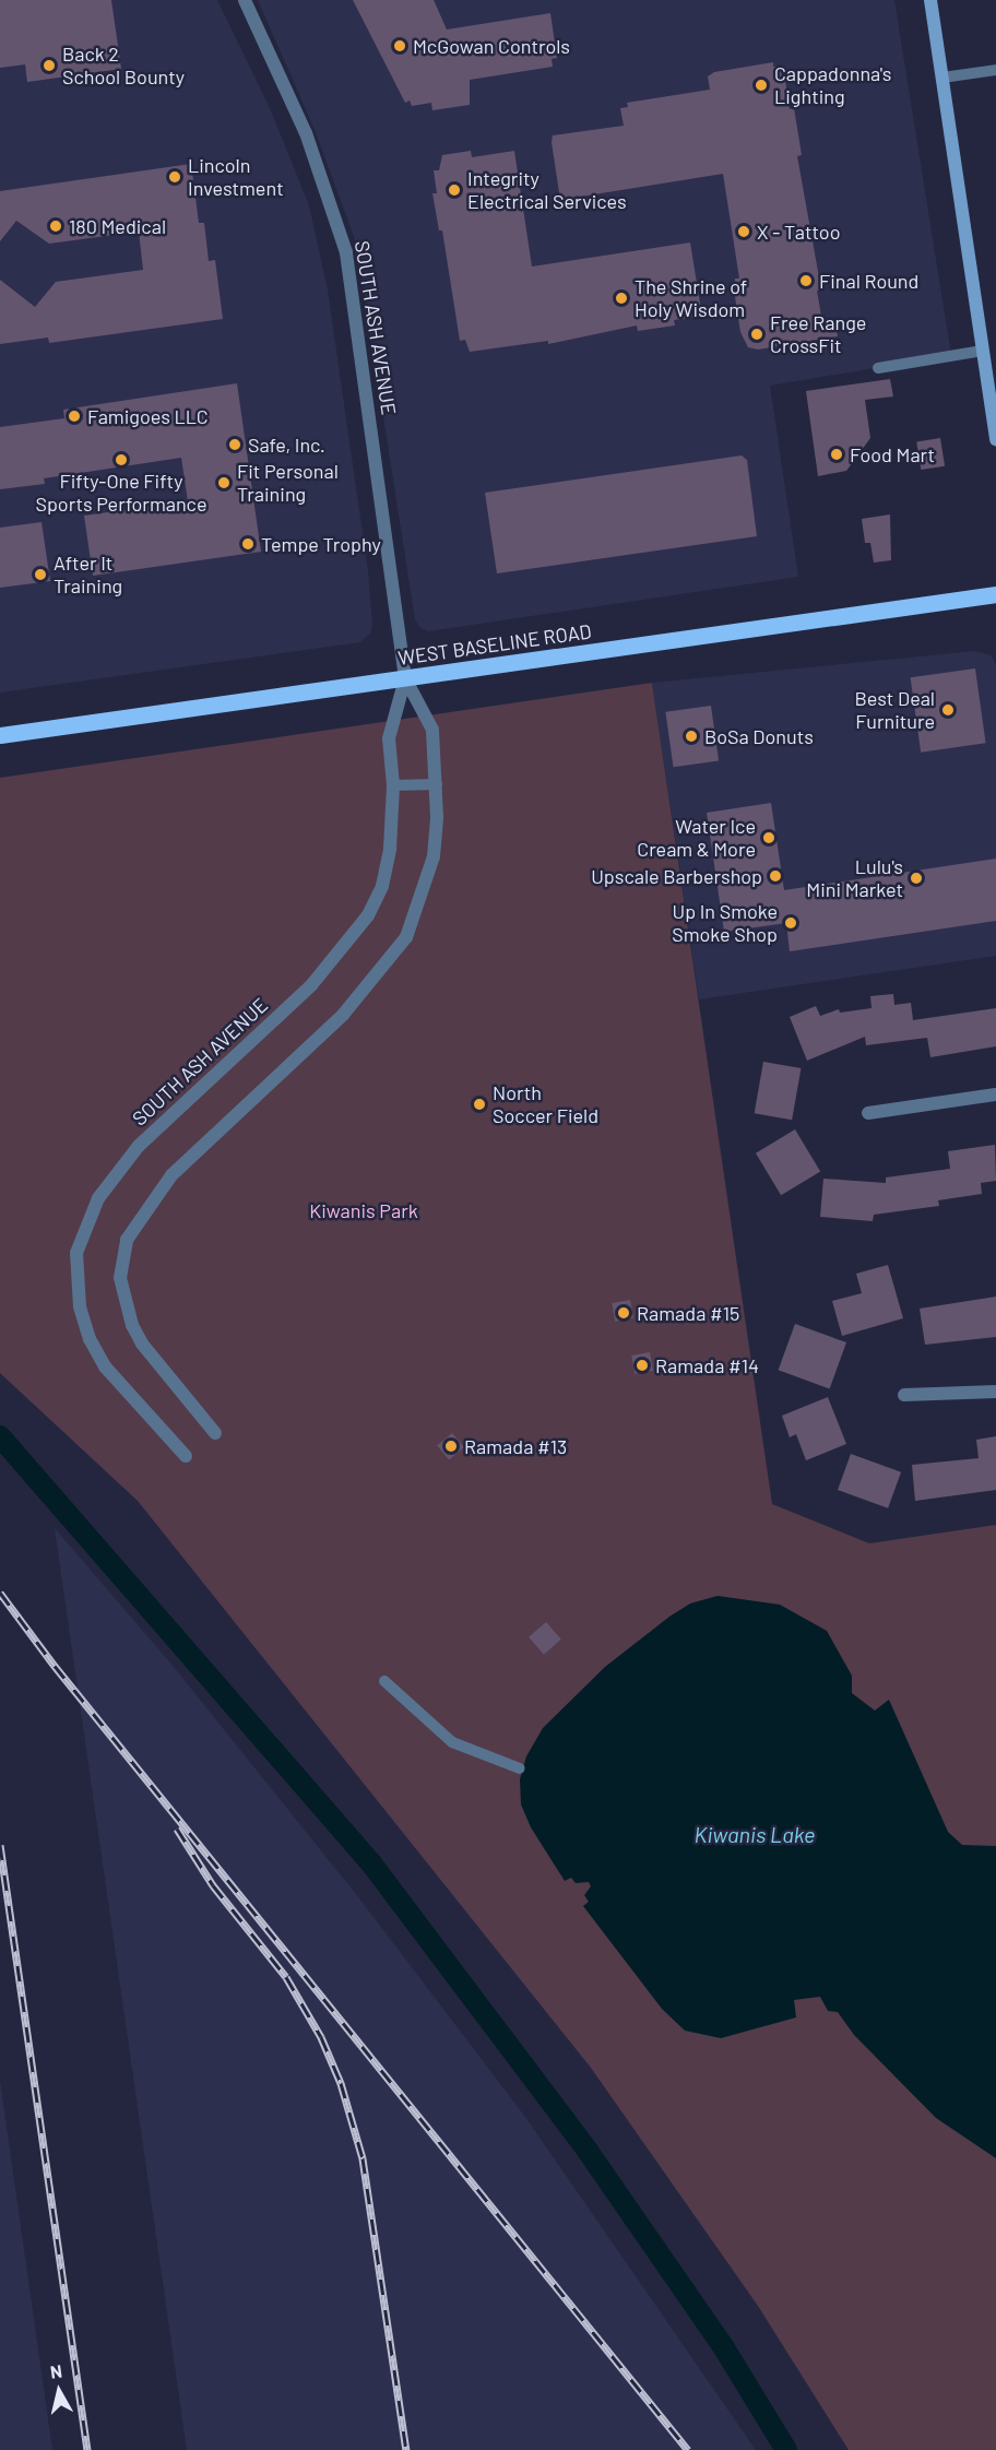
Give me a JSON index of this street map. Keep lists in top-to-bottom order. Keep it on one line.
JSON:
{"streets":{"main road":["WEST BASELINE ROAD"],"street":["SOUTH ASH AVENUE"]},"crossings":[["SOUTH ASH AVENUE","WEST BASELINE ROAD"]],"water":["Kiwanis Lake"],"parks":["Kiwanis Park"],"places":["McGowan Controls","Back 2 School Bounty","Cappadonna's Lighting","Lincoln Investment","Integrity Electrical Services","180 Medical","X - Tattoo","Final Round","The Shrine of Holy Wisdom","Free Range CrossFit","Famigoes LLC","Safe, Inc.","Food Mart","Fifty-One Fifty Sports Performance","Fit Personal Training","Tempe Trophy","After It Training","Best Deal Furniture","BoSa Donuts","Water Ice Cream & More","Upscale Barbershop","Lulu's Mini Market","Up In Smoke Smoke Shop","North Soccer Field","Ramada #15","Ramada #14","Ramada #13"],"north":"top"}
